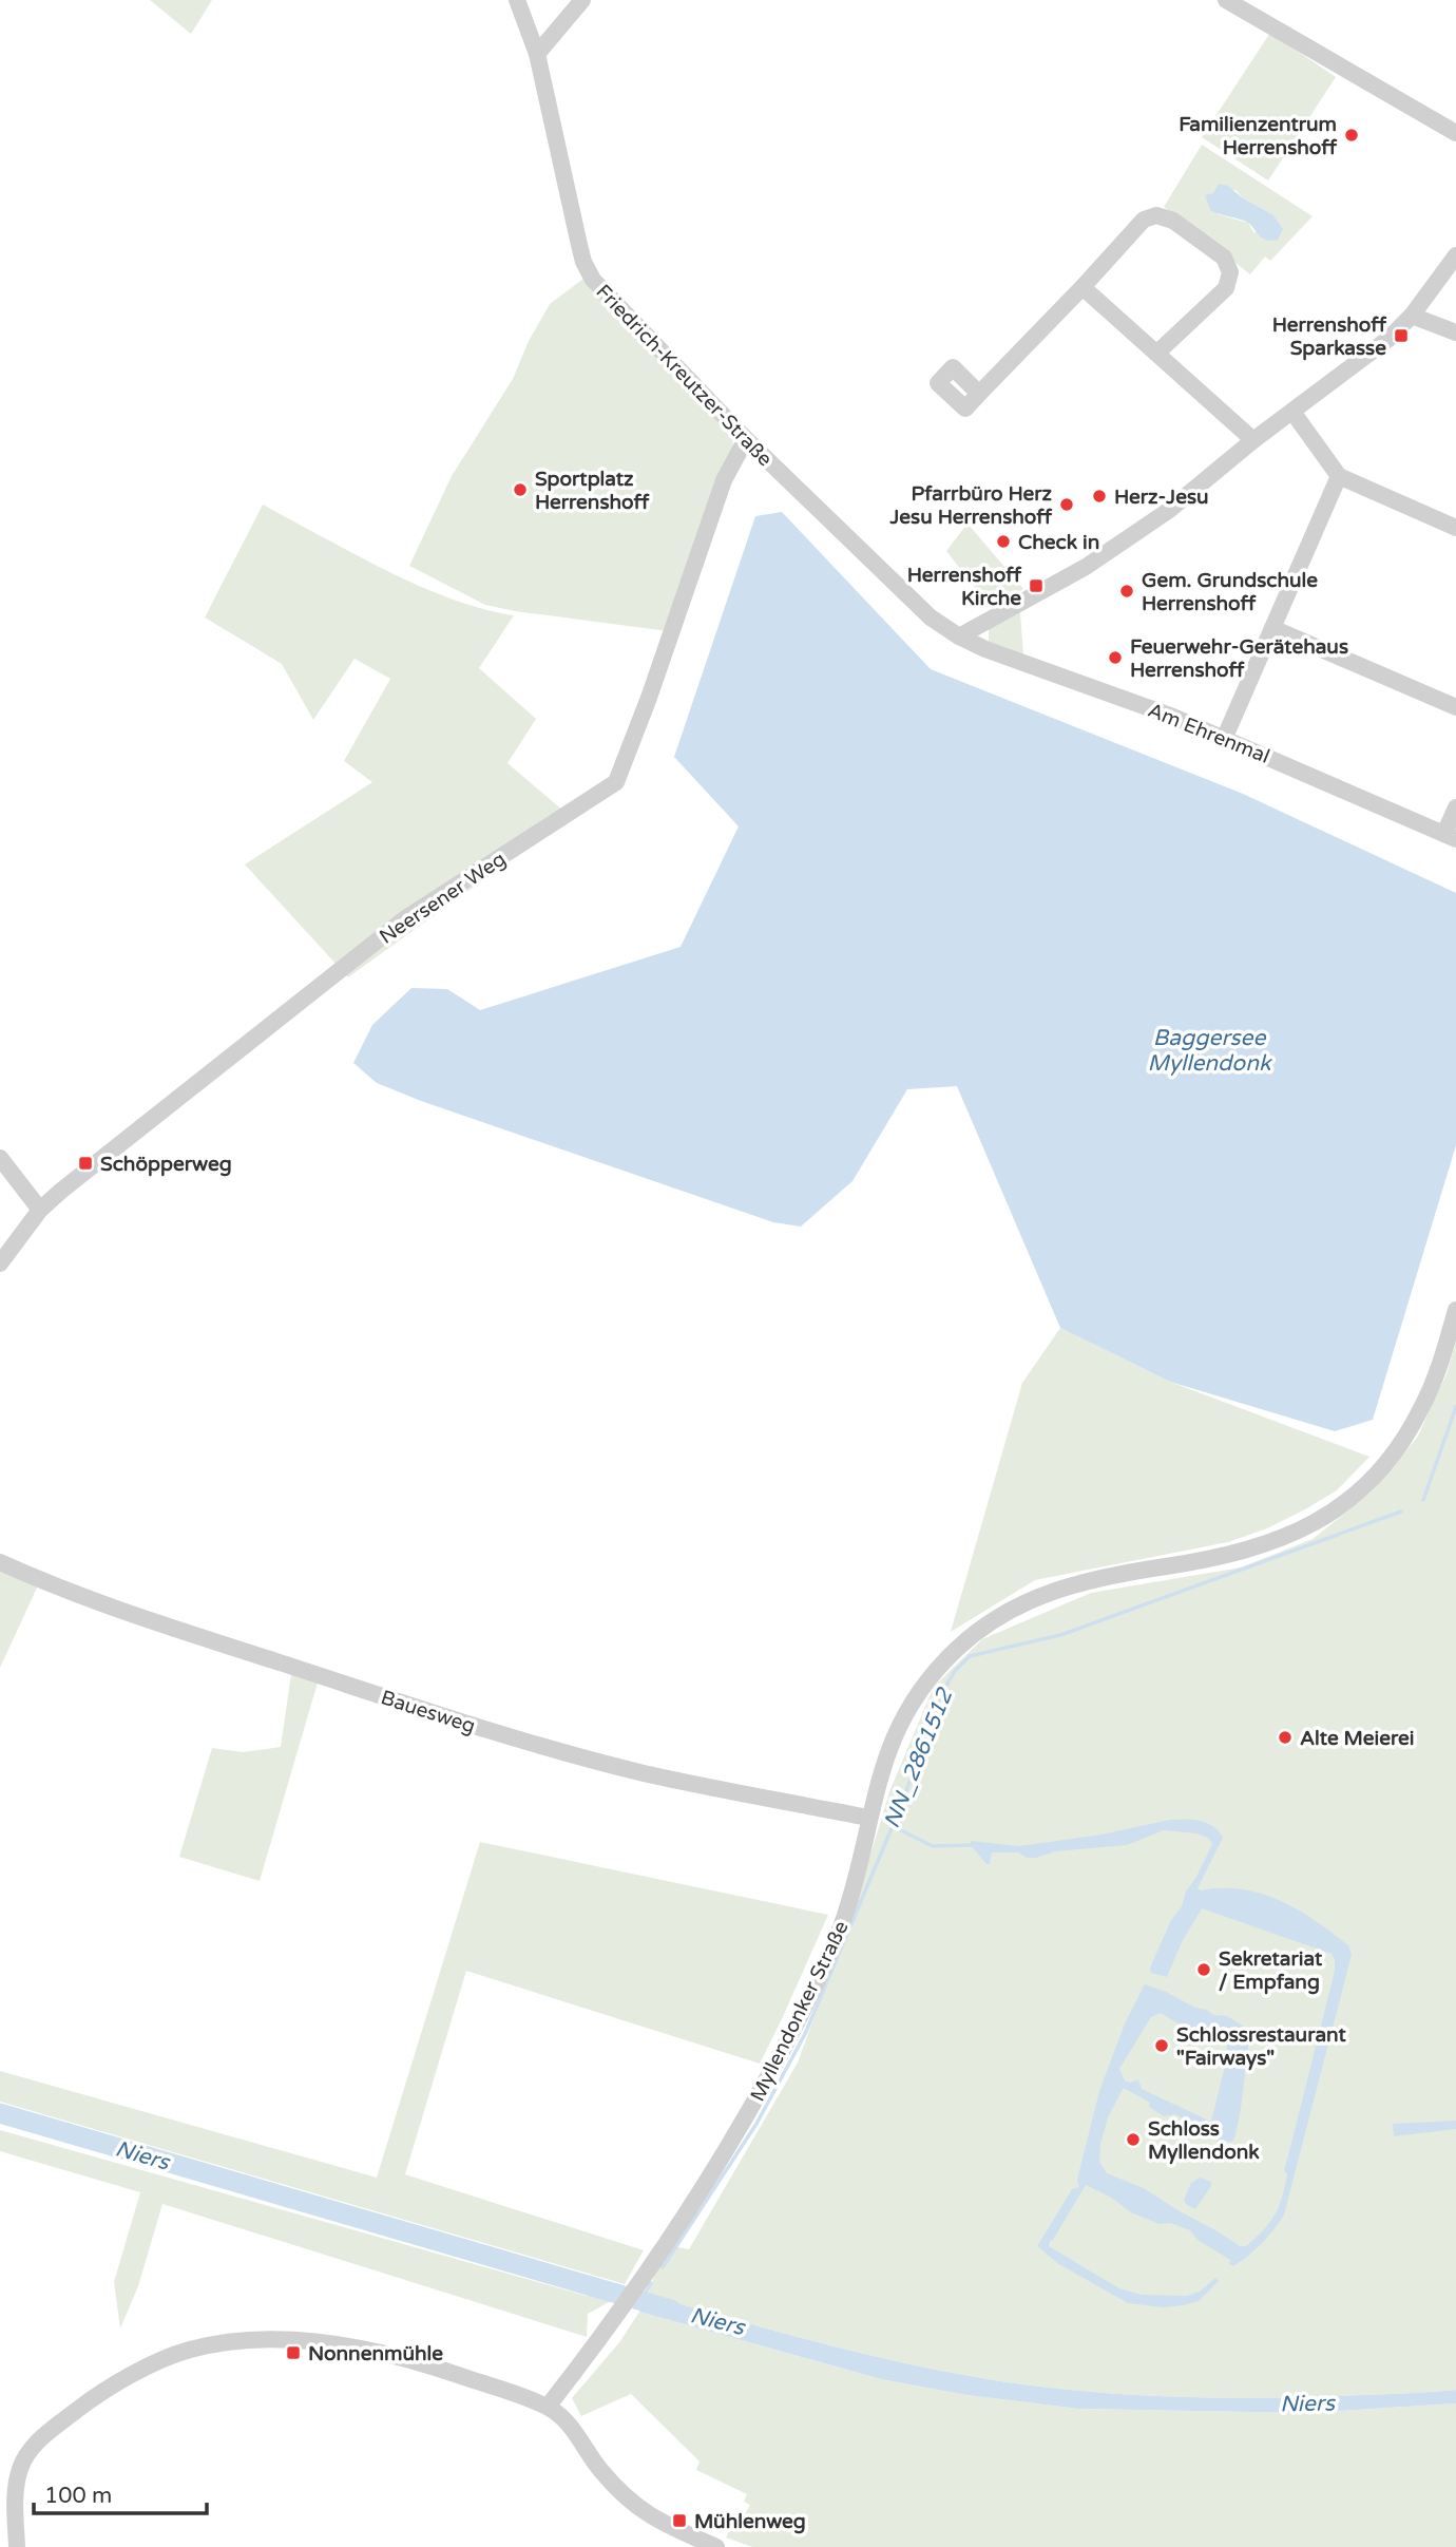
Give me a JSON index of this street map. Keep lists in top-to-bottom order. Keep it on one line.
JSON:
{"streets":{"street":["Friedrich-Kreutzer-Straße","Am Ehrenmal","Neersener Weg","Bauesweg","Myllendonker Straße"]},"crossings":[["Friedrich-Kreutzer-Straße","Am Ehrenmal"],["Friedrich-Kreutzer-Straße","Neersener Weg"],["Bauesweg","Myllendonker Straße"]],"water":["Baggersee Myllendonk","NN_2861512","Niers"],"places":{"other":["Familienzentrum Herrenshoff","Sportplatz Herrenshoff","Herz-Jesu","Pfarrbüro Herz Jesu Herrenshoff","Check in","Gem. Grundschule Herrenshoff","Feuerwehr-Gerätehaus Herrenshoff","Alte Meierei","Sekretariat / Empfang","Schlossrestaurant \"Fairways\"","Schloss Myllendonk"],"transit":["Herrenshoff Sparkasse","Herrenshoff Kirche","Schöpperweg","Nonnenmühle","Mühlenweg"]},"scale_bar":"100 m"}
